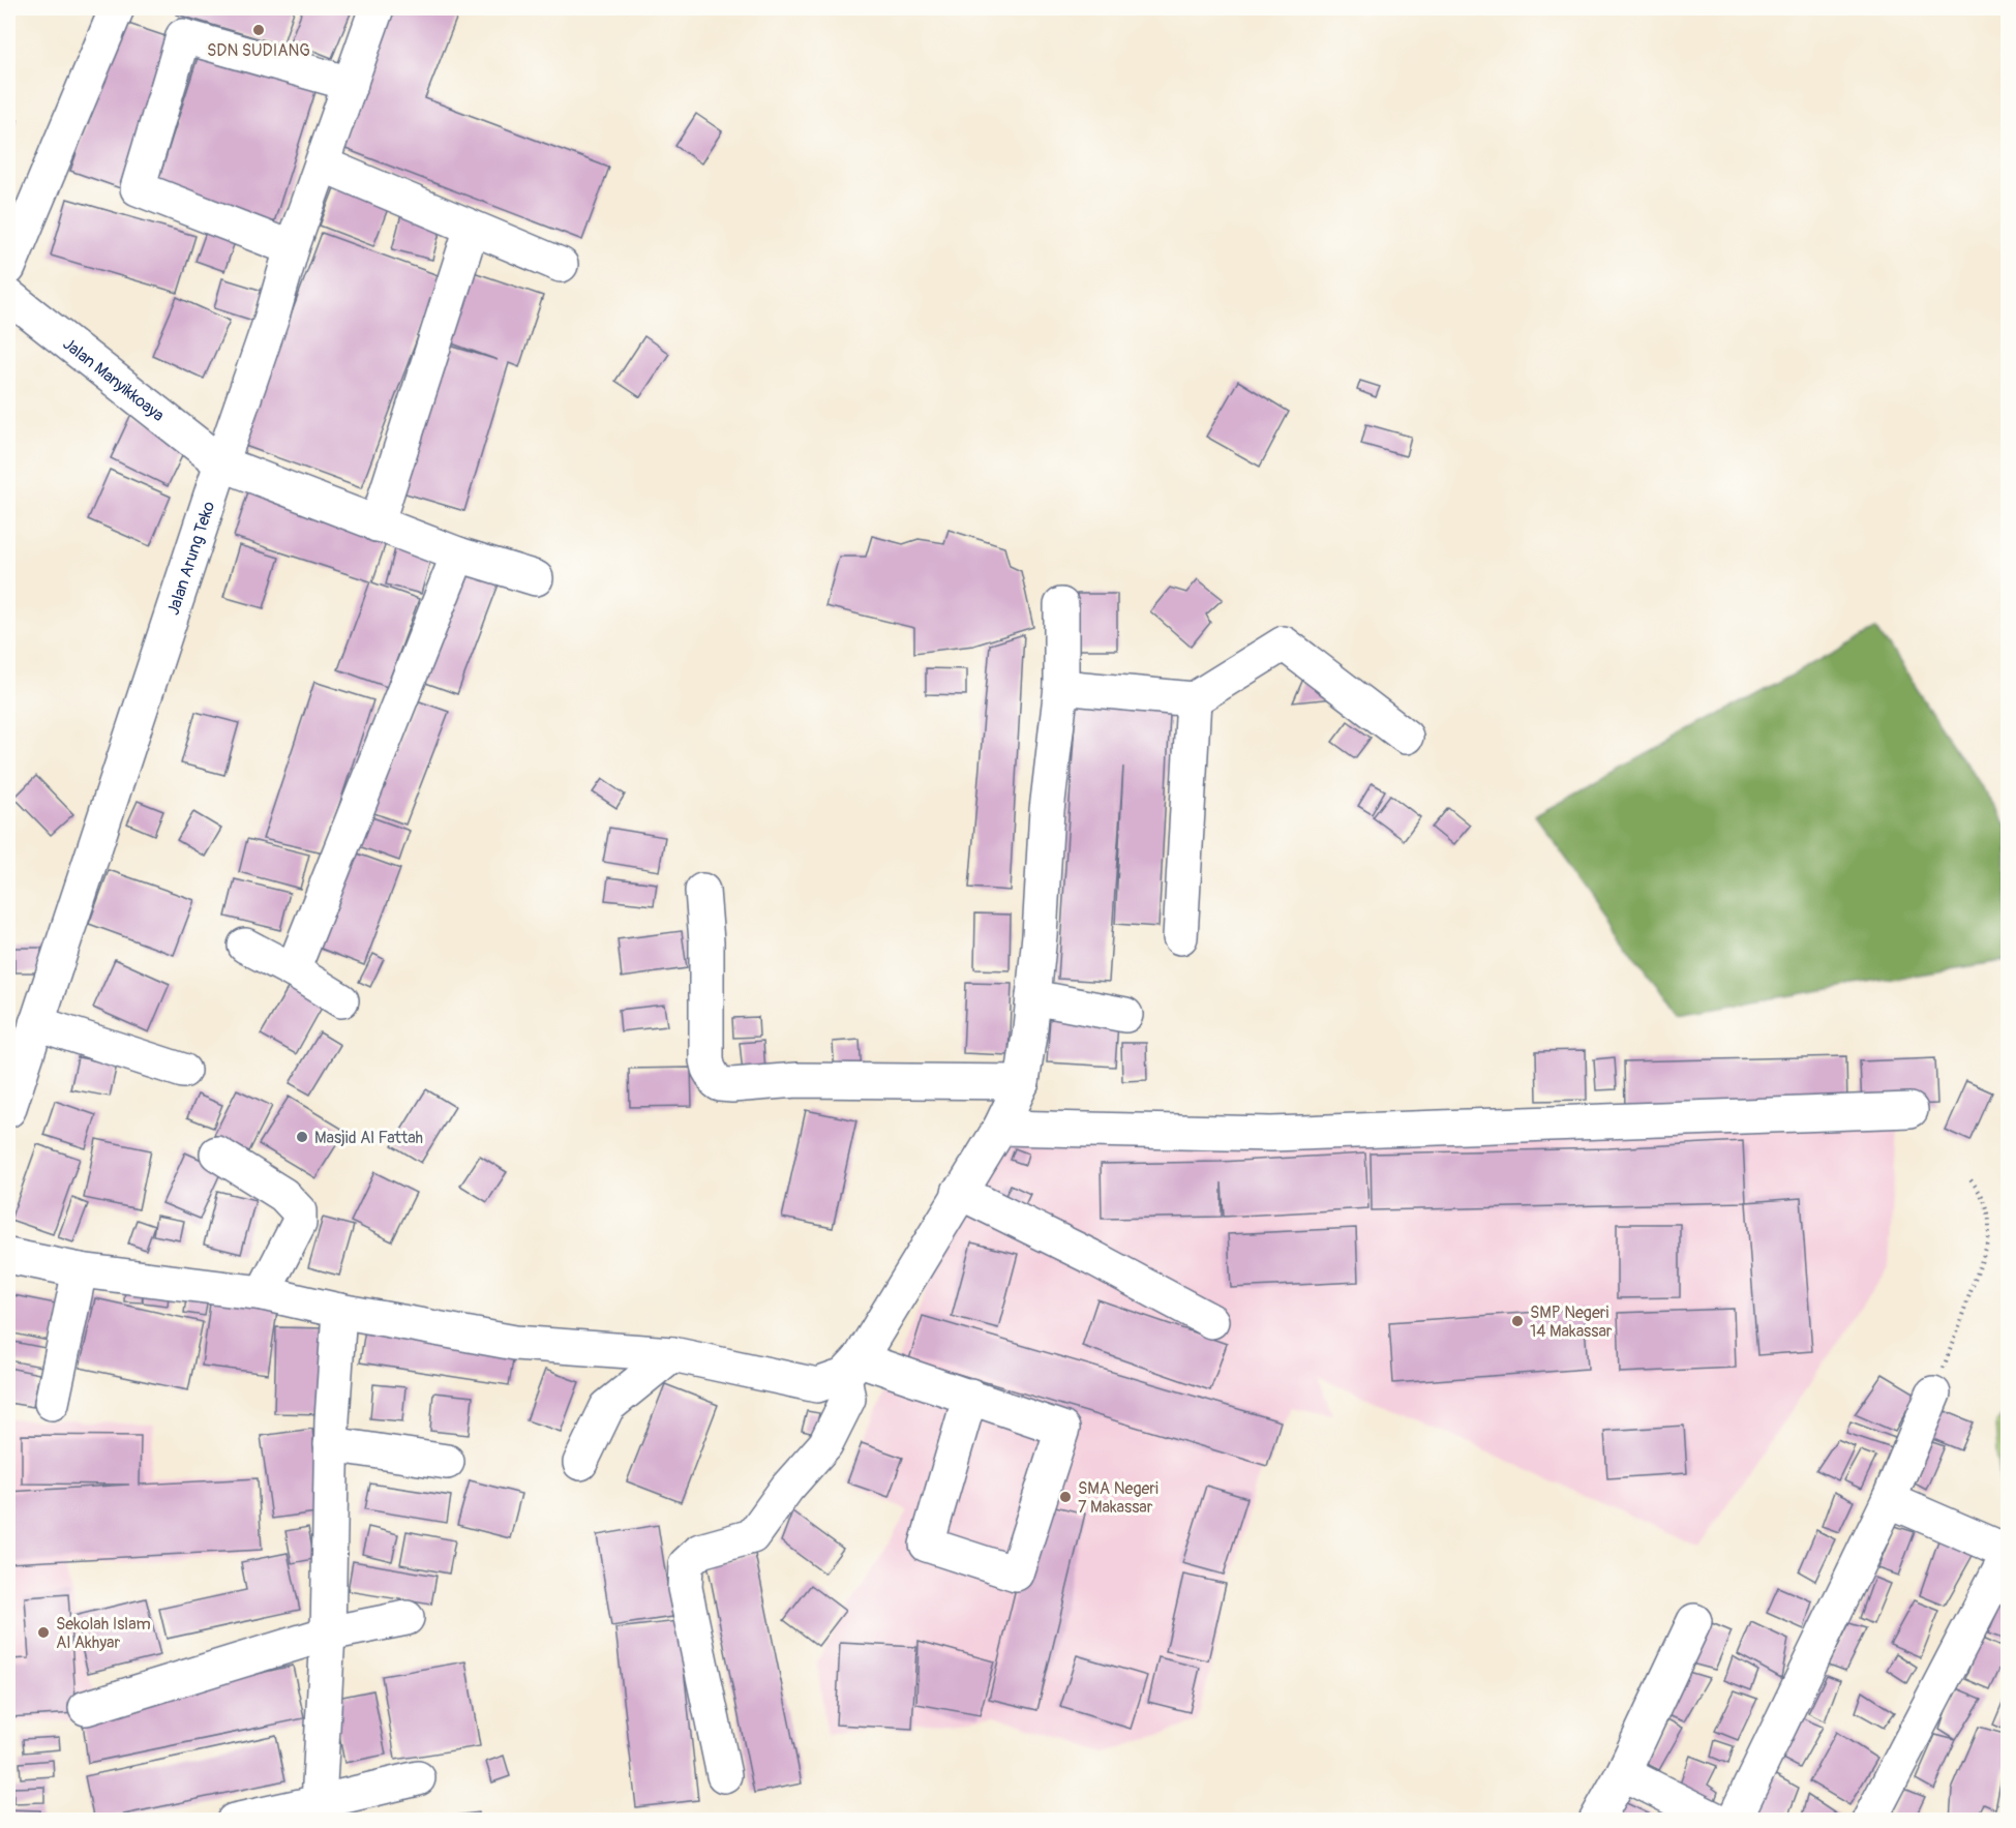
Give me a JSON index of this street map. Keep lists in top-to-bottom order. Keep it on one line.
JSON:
{"streets":{"street":["Jalan Manyikkoaya","Jalan Arung Teko"]},"crossings":[["Jalan Manyikkoaya","Jalan Arung Teko"]],"places":["SDN SUDIANG","Masjid Al Fattah","SMP Negeri 14 Makassar","SMA Negeri 7 Makassar","Sekolah Islam Al Akhyar"]}
